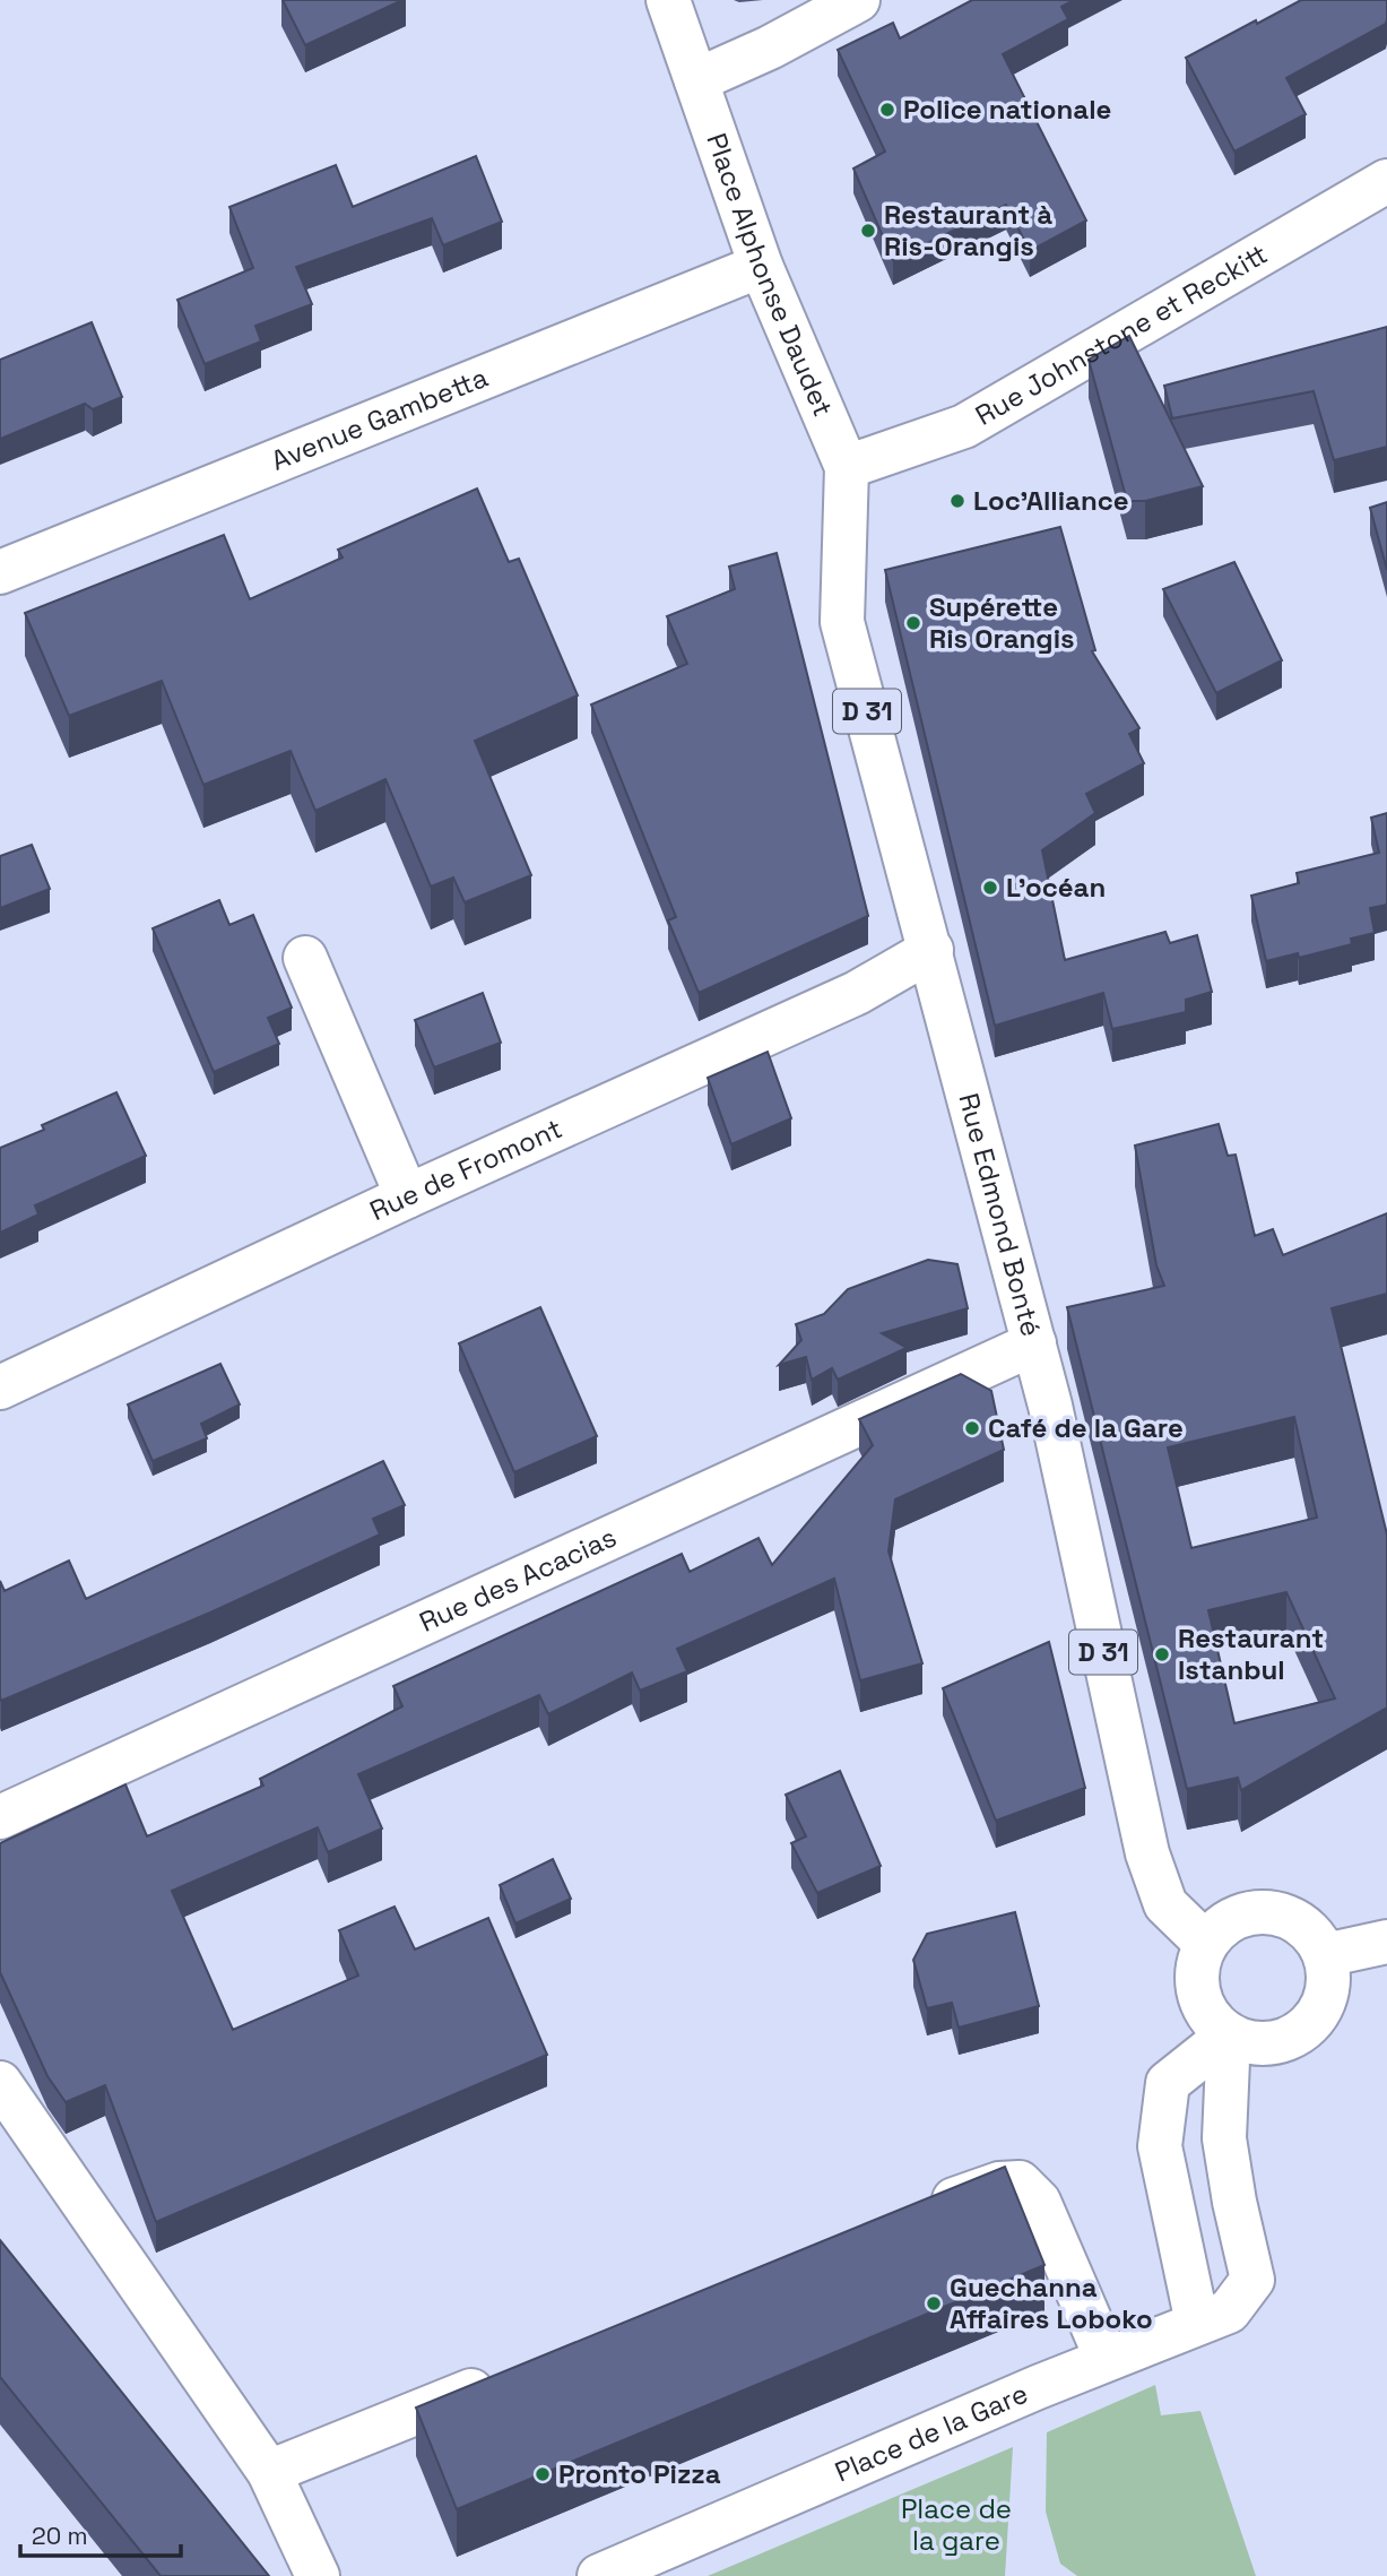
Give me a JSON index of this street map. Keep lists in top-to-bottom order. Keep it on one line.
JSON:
{"streets":{"street":["Place Alphonse Daudet","Rue Johnstone et Reckitt","Avenue Gambetta","D 31","Rue de Fromont","Rue Edmond Bonté","Rue des Acacias","Place de la Gare"]},"crossings":[["Place Alphonse Daudet","Rue Johnstone et Reckitt"],["Place Alphonse Daudet","Avenue Gambetta"],["Place Alphonse Daudet","D 31"],["Place Alphonse Daudet","Rue Edmond Bonté"],["Rue Johnstone et Reckitt","Rue Edmond Bonté"],["Rue de Fromont","Rue Edmond Bonté"],["Rue Edmond Bonté","Rue des Acacias"],["Rue Edmond Bonté","Place de la Gare"]],"parks":["Place de la gare"],"places":["Police nationale","Restaurant à Ris-Orangis","Loc'Alliance","Supérette Ris Orangis","L'océan","Café de la Gare","Restaurant Istanbul","Guechanna Affaires Loboko","Pronto Pizza"],"scale_bar":"20 m"}
